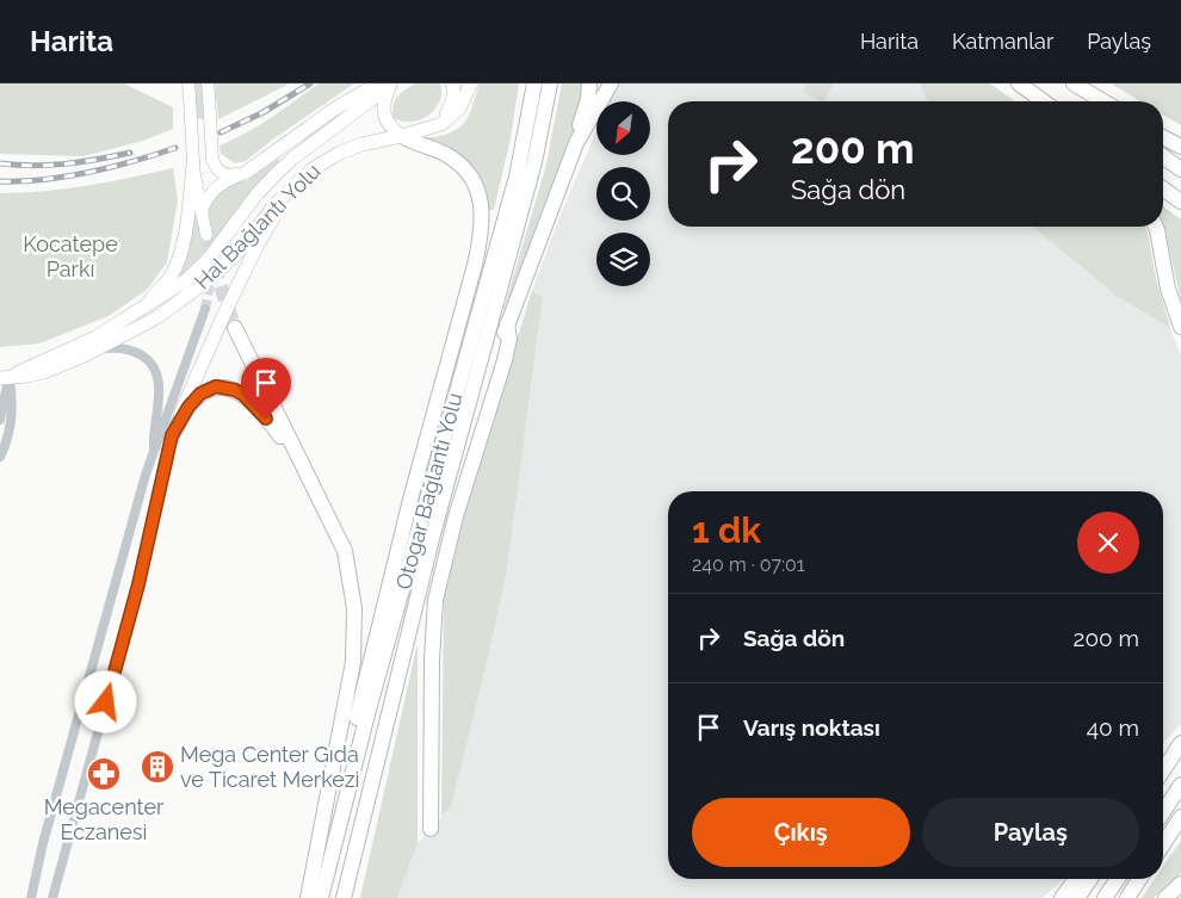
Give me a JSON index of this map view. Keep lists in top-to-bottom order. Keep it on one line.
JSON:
{"streets":{"highway":["Otogar Bağlantı Yolu"],"main road":["Hal Bağlantı Yolu"]},"parks":["Kocatepe Parkı"],"places":{"building":["Mega Center Gıda ve Ticaret Merkezi"],"pharmacy":["Megacenter Eczanesi"]},"north":"bottom left","page":{"header":"Harita","nav":["Harita","Katmanlar","Paylaş"],"turn":["200 m","Sağa dön"],"heading":["1 dk","240 m · 07:01"],"list":[{"name":"Sağa dön","value":"200 m"},{"name":"Varış noktası","value":"40 m"}],"buttons":["Çıkış","Paylaş"]}}
